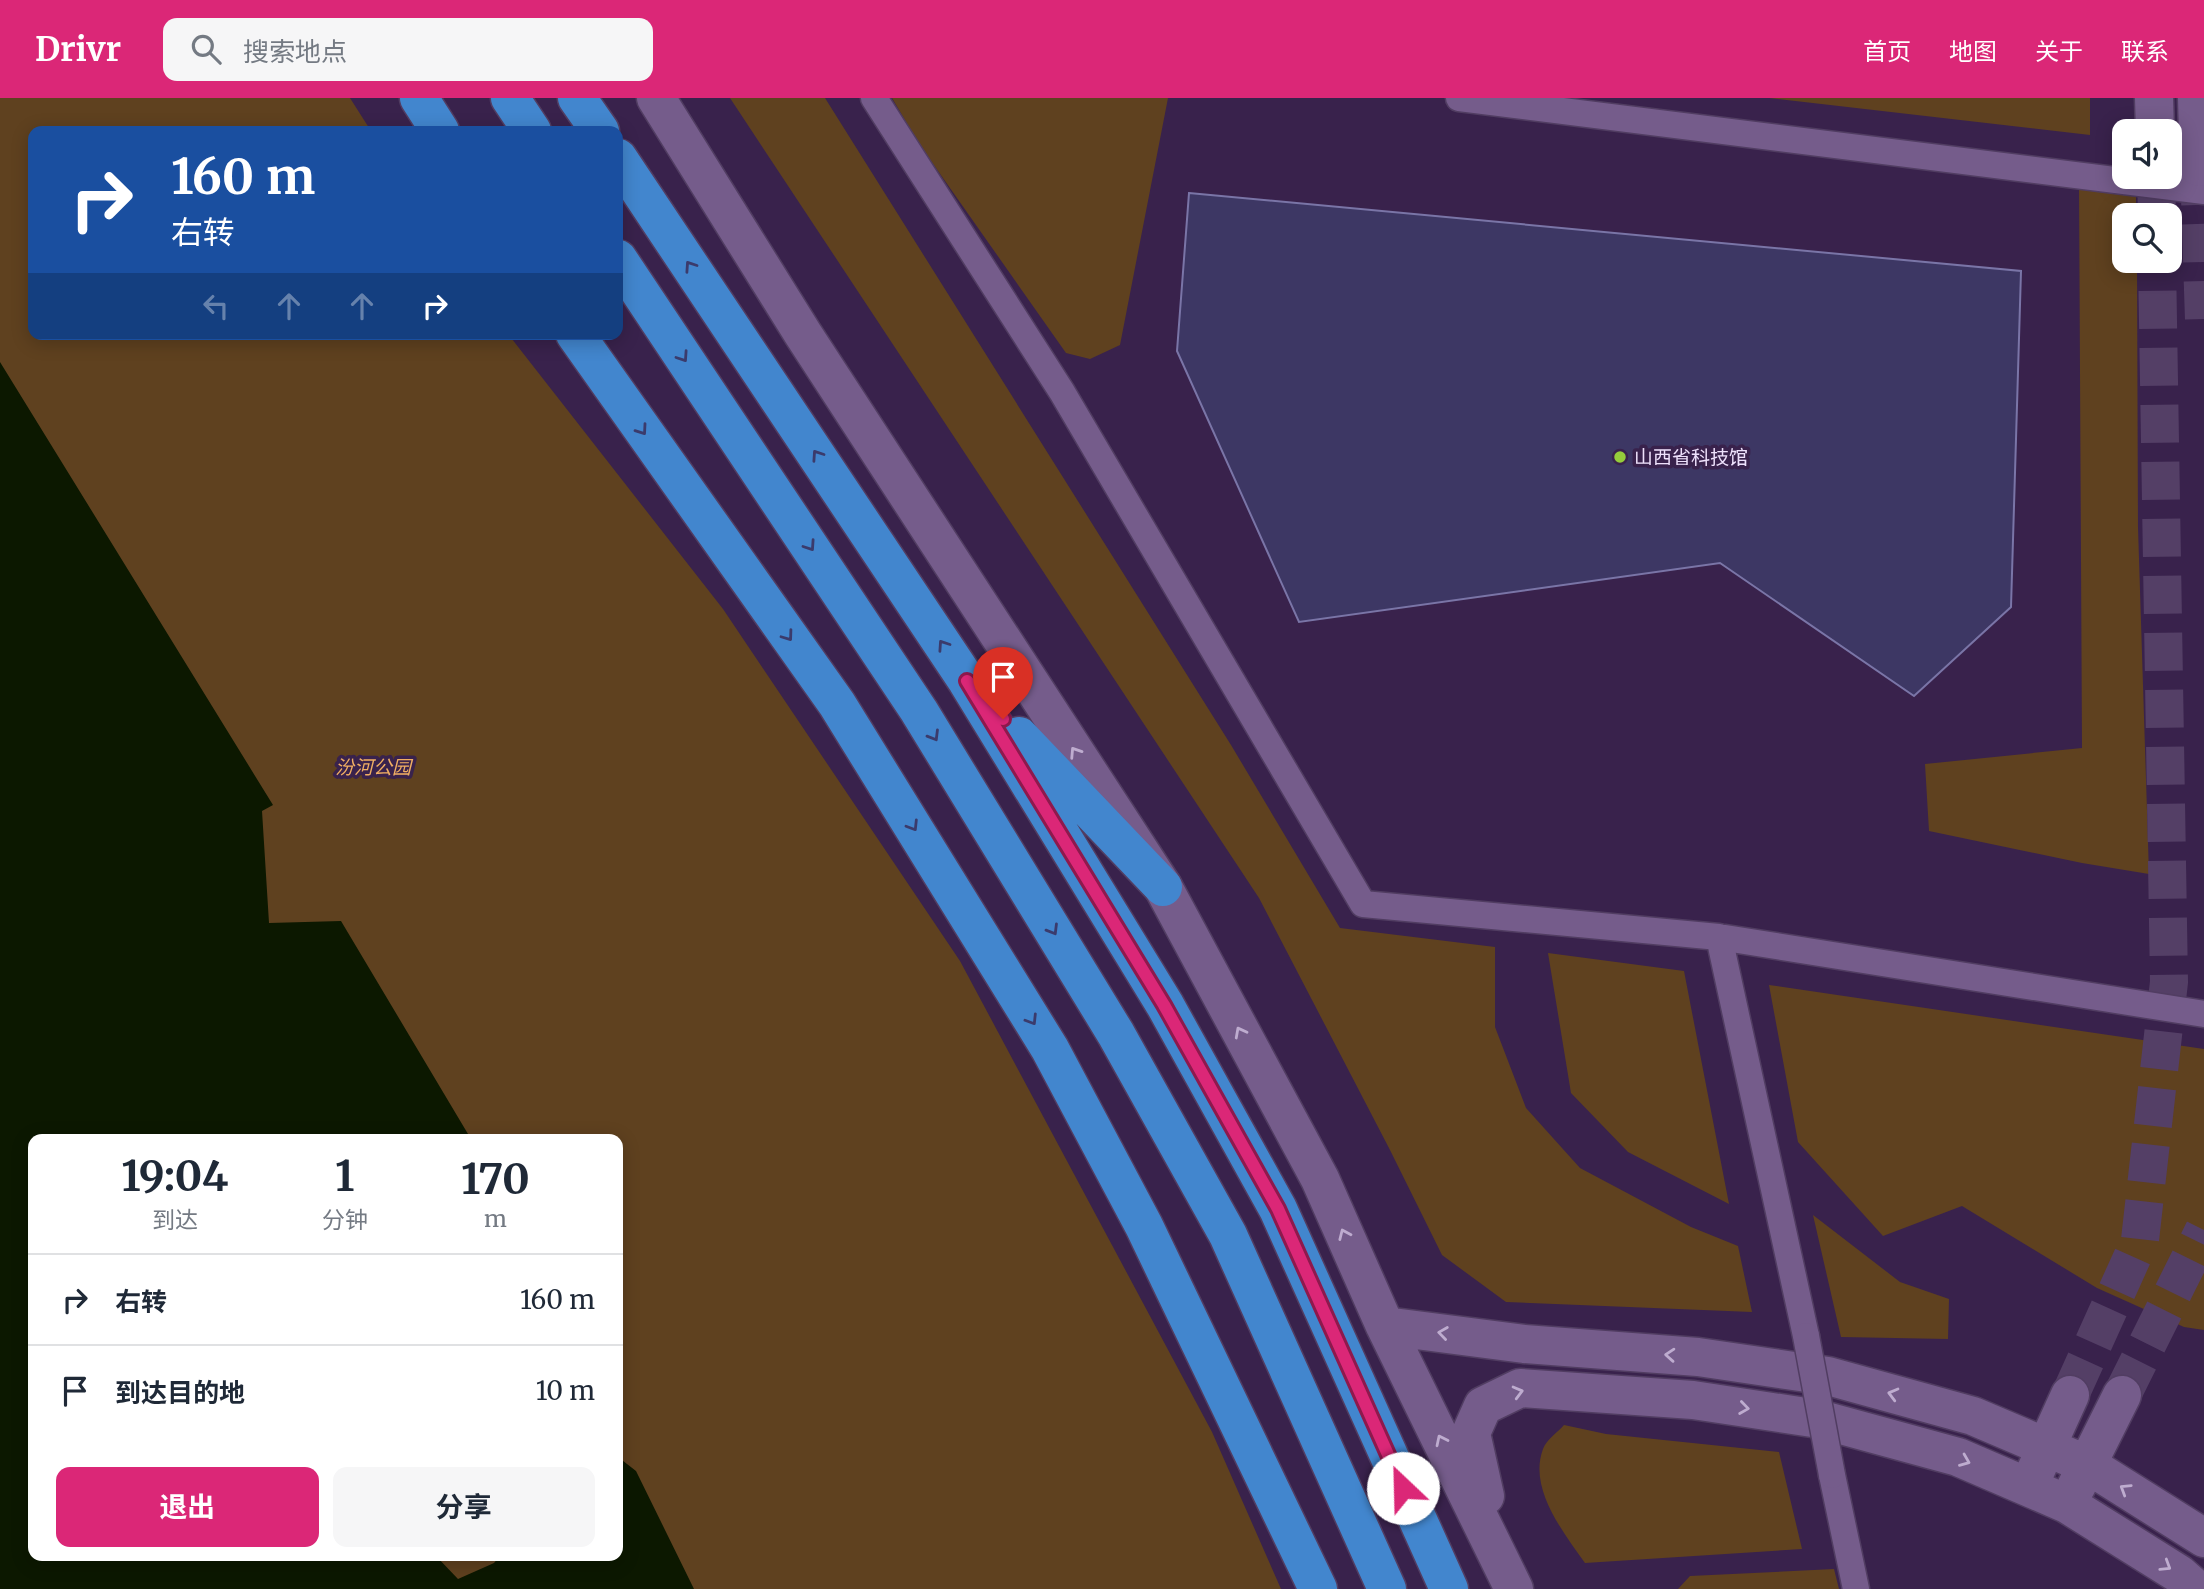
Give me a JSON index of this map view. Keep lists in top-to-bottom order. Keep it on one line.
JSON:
{"parks":["汾河公园"],"places":["山西省科技馆"],"page":{"header":"Drivr","search":"搜索地点","nav":["首页","地图","关于","联系"],"turn":["160 m","右转"],"eta":["19:04","到达","1","分钟","170","m"],"list":[{"name":"右转","value":"160 m"},{"name":"到达目的地","value":"10 m"}],"buttons":["退出","分享"]}}
